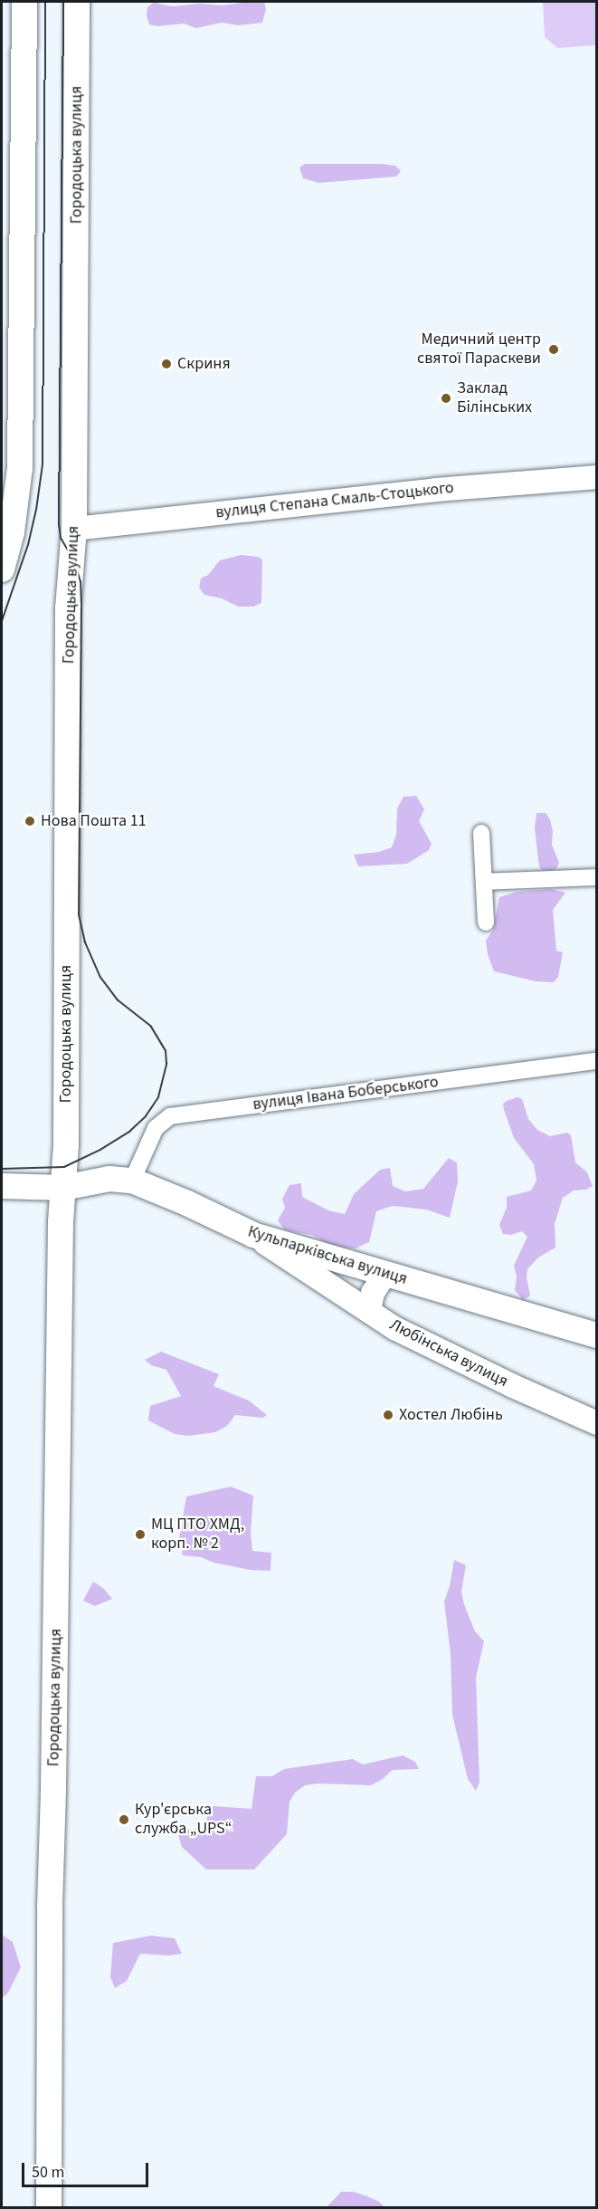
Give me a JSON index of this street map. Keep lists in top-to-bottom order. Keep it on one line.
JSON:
{"streets":{"main road":["Городоцька вулиця","Кульпарківська вулиця"],"street":["вулиця Степана Смаль-Стоцького","вулиця Івана Боберського","Любінська вулиця"]},"crossings":[["Городоцька вулиця","вулиця Степана Смаль-Стоцького"],["Городоцька вулиця","Кульпарківська вулиця"],["вулиця Івана Боберського","Кульпарківська вулиця"],["Кульпарківська вулиця","Любінська вулиця"]],"places":["Медичний центр святої Параскеви","Скриня","Заклад Білінських","Нова Пошта 11","Хостел Любінь","МЦ ПТО ХМД, корп. № 2","Кур'єрська служба „UPS“"],"scale_bar":"50 m"}
